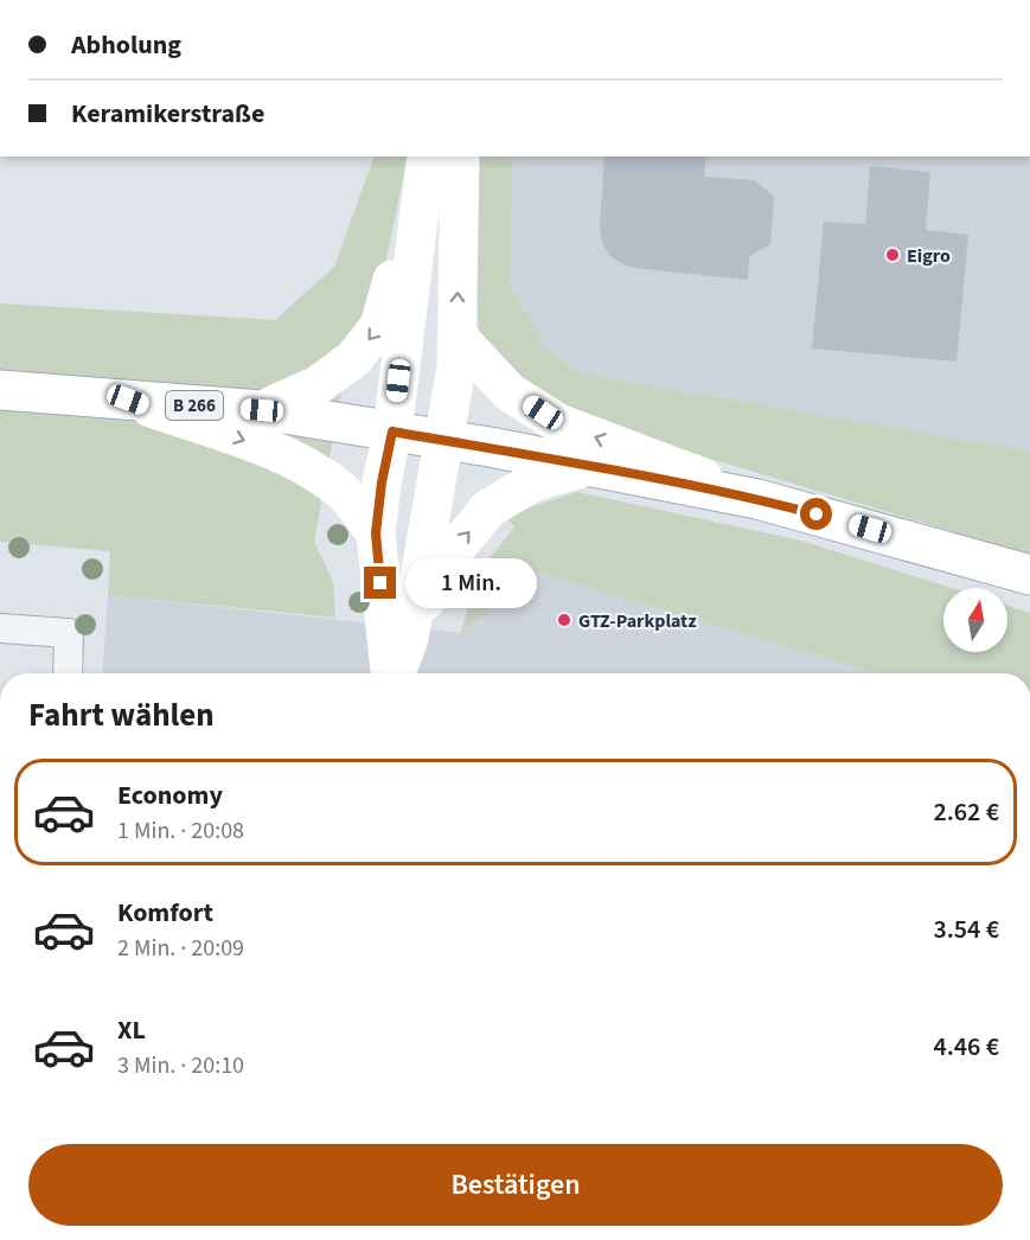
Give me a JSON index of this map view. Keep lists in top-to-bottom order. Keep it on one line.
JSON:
{"streets":{"main road":["B 266"]},"places":["Eigro","GTZ-Parkplatz"],"north":"top","page":{"banner":["Abholung","Keramikerstraße"],"bubble":"1 Min.","heading":"Fahrt wählen","list":[{"name":"Economy","note":"1 Min. · 20:08","value":"2.62 €"},{"name":"Komfort","note":"2 Min. · 20:09","value":"3.54 €"},{"name":"XL","note":"3 Min. · 20:10","value":"4.46 €"}],"buttons":"Bestätigen"}}
